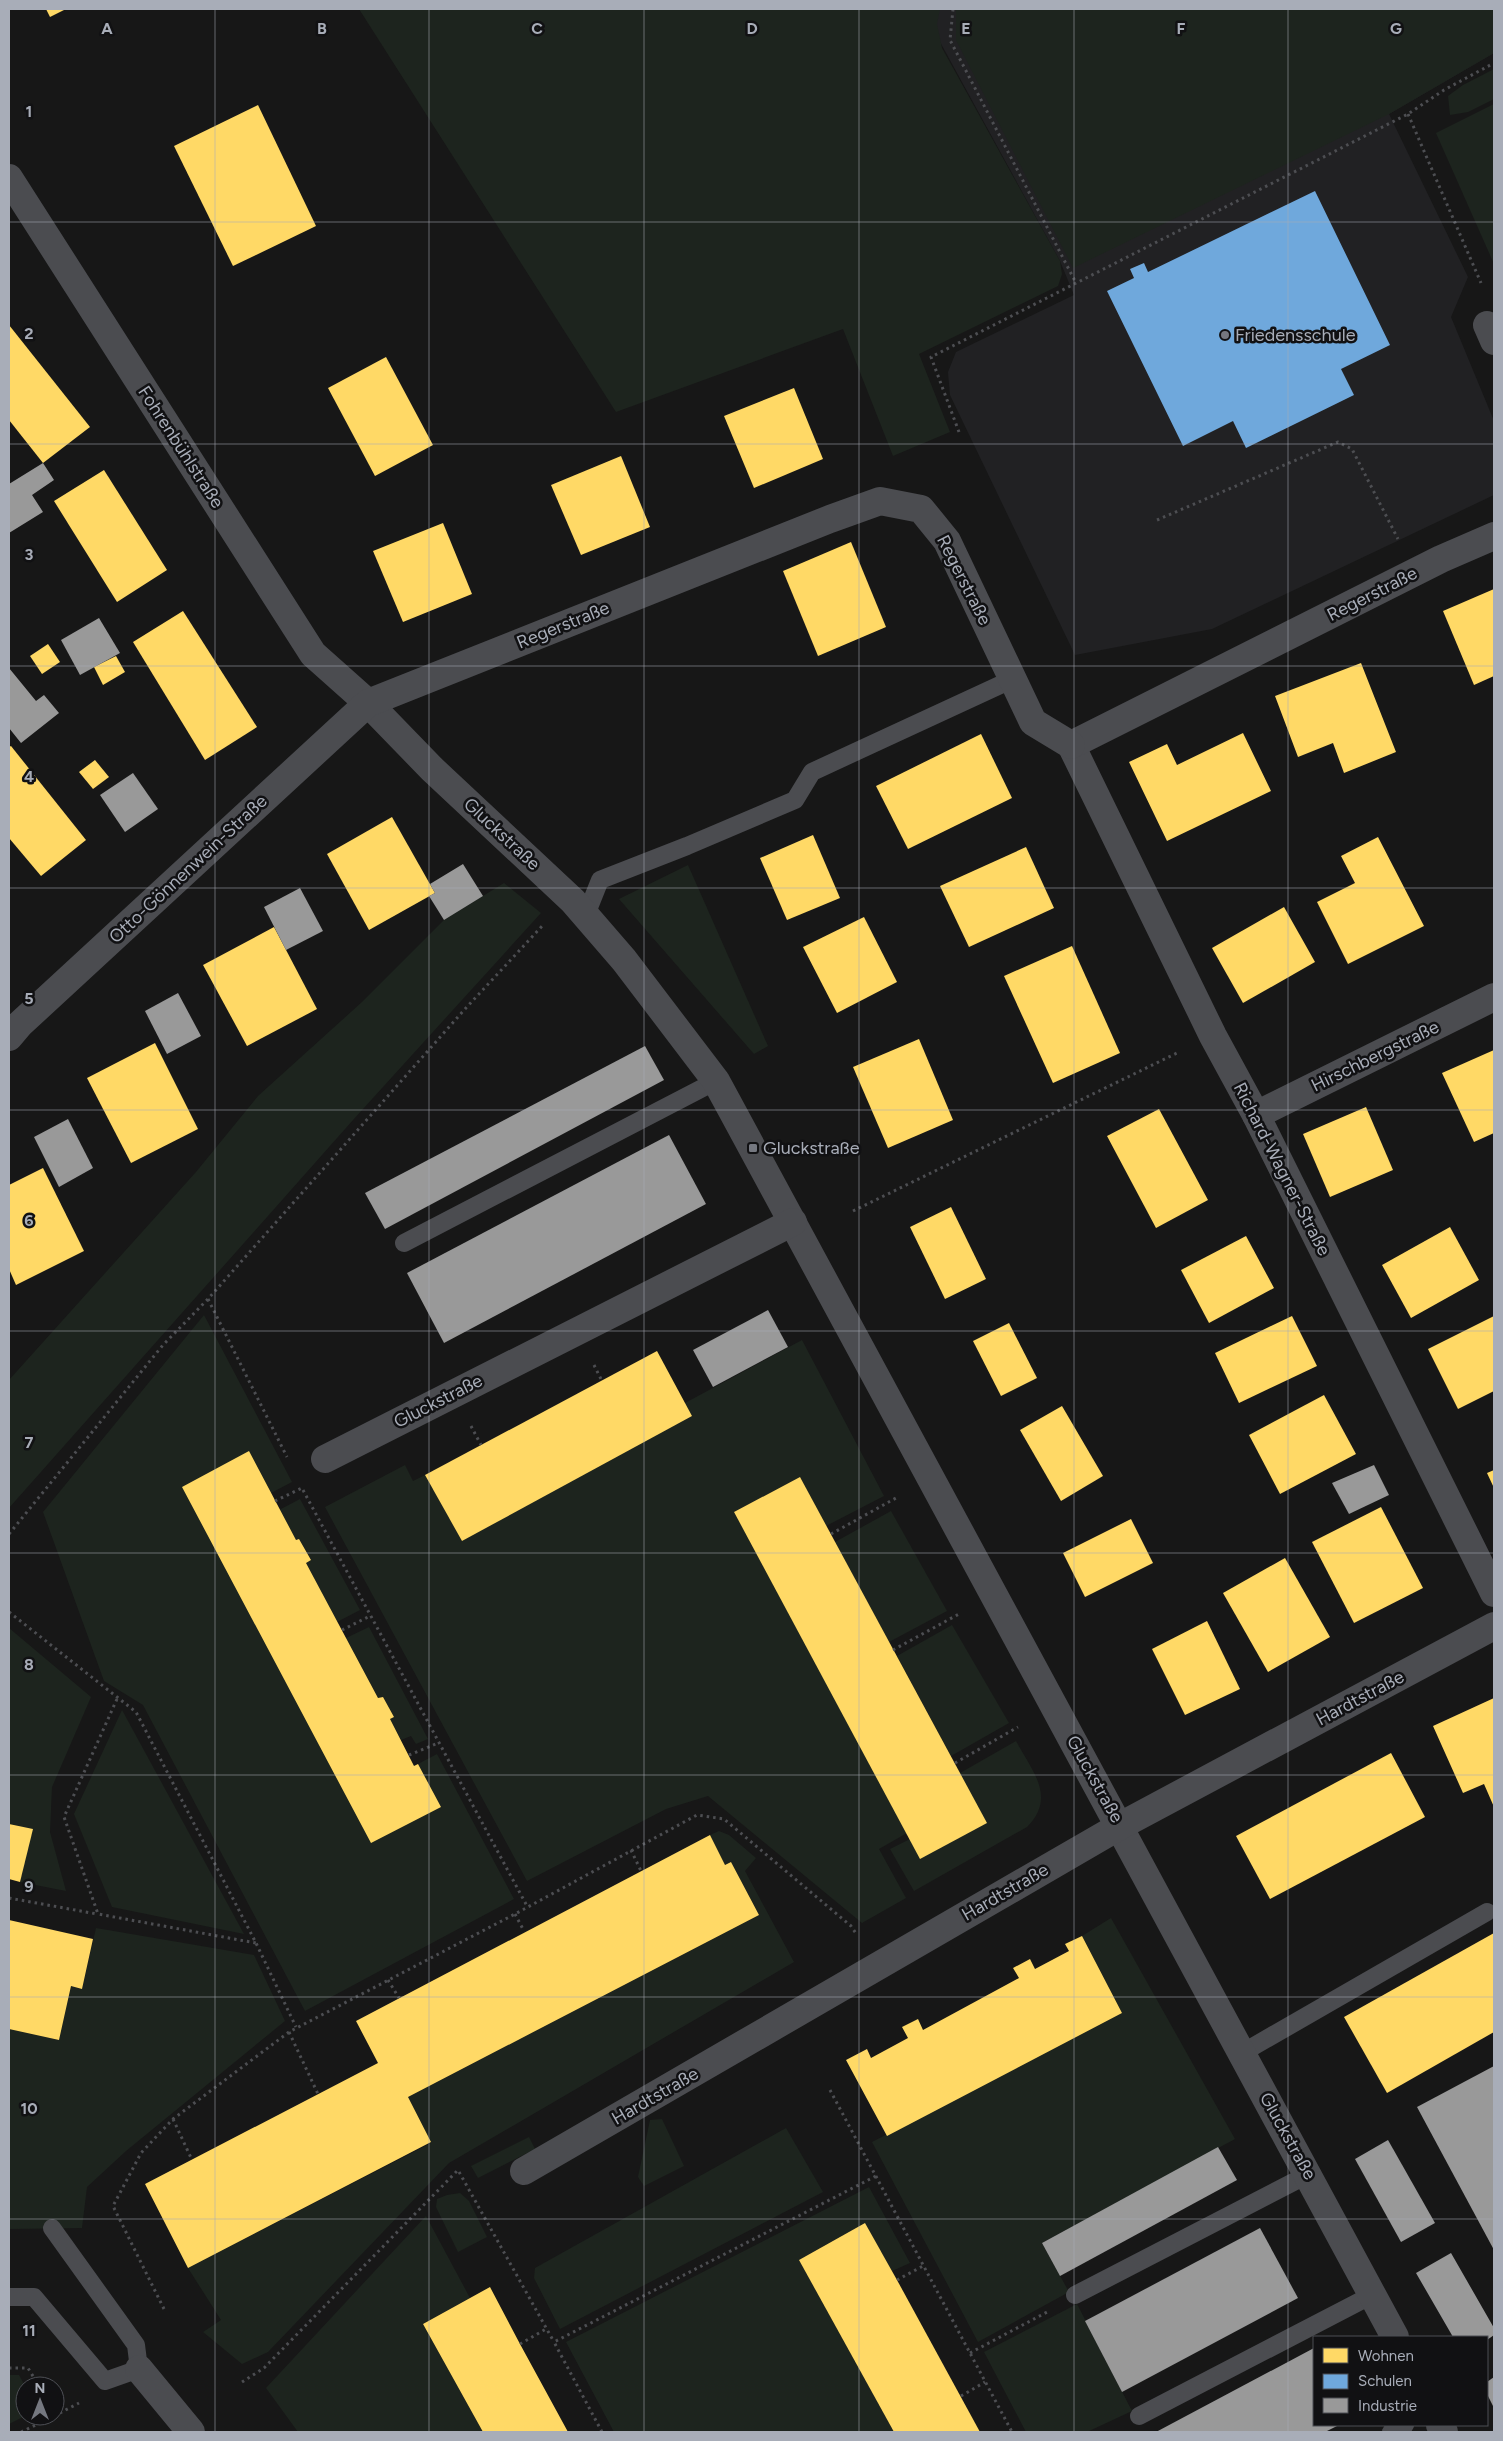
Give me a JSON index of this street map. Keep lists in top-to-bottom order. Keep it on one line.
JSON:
{"streets":{"street":["Fohrenbühlstraße","Regerstraße","Gluckstraße","Otto-Gönnenwein-Straße","Hirschbergstraße","Richard-Wagner-Straße","Hardtstraße"]},"crossings":[["Fohrenbühlstraße","Regerstraße"],["Fohrenbühlstraße","Gluckstraße"],["Fohrenbühlstraße","Otto-Gönnenwein-Straße"],["Regerstraße","Gluckstraße"],["Regerstraße","Otto-Gönnenwein-Straße"],["Regerstraße","Richard-Wagner-Straße"],["Gluckstraße","Otto-Gönnenwein-Straße"],["Gluckstraße","Hardtstraße"],["Hirschbergstraße","Richard-Wagner-Straße"]],"places":{"other":["Friedensschule"],"transit":["Gluckstraße"]},"legend":["Wohnen","Schulen","Industrie"],"north":"top","grid":{"columns":["A","B","C","D","E","F","G"],"rows":["1","2","3","4","5","6","7","8","9","10","11"]}}
